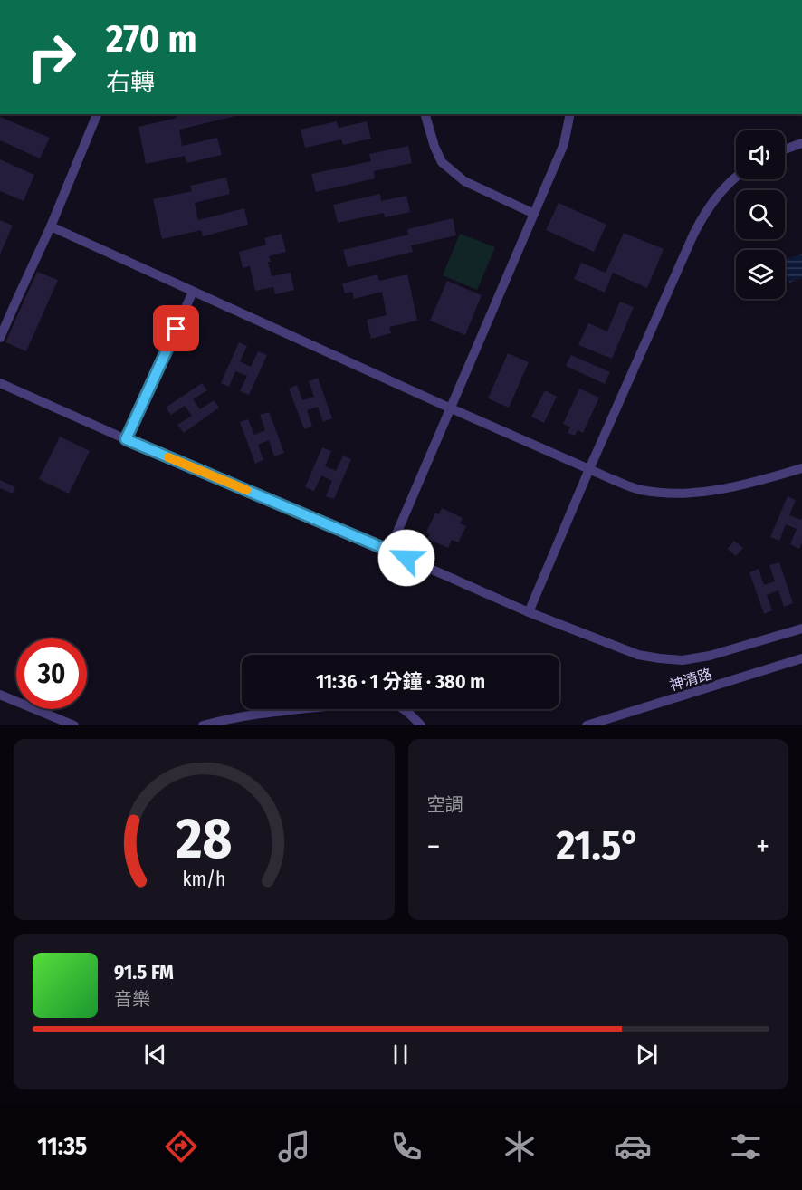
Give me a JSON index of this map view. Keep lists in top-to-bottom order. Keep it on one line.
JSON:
{"streets":{"street":["神清路"]},"page":{"turn":["270 m","右轉"],"limit":"30","trip":"11:36 · 1 分鐘 · 380 m","tile":"空調","heat":["−","21.5°","+"],"song":["91.5 FM","音樂"],"tabs":"11:35","gauge":["28","km/h"]}}
